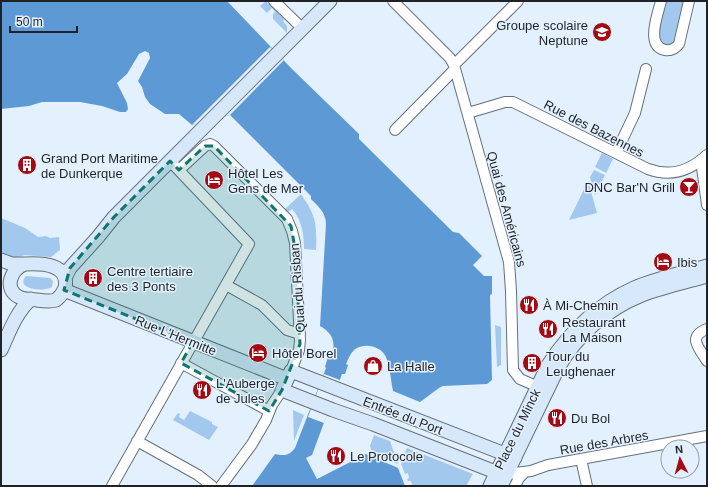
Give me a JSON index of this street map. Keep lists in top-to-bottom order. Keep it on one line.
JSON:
{"streets":{"main road":["Rue L'Hermitte","Entrée du Port","Place du Minck"],"street":["Rue des Bazennes","Quai des Américains","Quai du Risban","Rue des Arbres"]},"crossings":[["Rue des Bazennes","Quai des Américains"],["Quai des Américains","Place du Minck"],["Quai du Risban","Rue L'Hermitte"],["Quai du Risban","Entrée du Port"],["Rue L'Hermitte","Entrée du Port"],["Entrée du Port","Place du Minck"],["Entrée du Port","Rue des Arbres"],["Place du Minck","Rue des Arbres"]],"places":{"school or university":["Groupe scolaire Neptune"],"building":["Grand Port Maritime de Dunkerque","Centre tertiaire des 3 Ponts","Tour du Leughenaer"],"hotel":["Hôtel Les Gens de Mer","Ibis","Hôtel Borel"],"bar":["DNC Bar'N Grill"],"restaurant":["À Mi-Chemin","Restaurant La Maison","L'Auberge de Jules","Du Bol","Le Protocole"],"shop":["La Halle"]},"scale_bar":"50 m","north":"top"}
